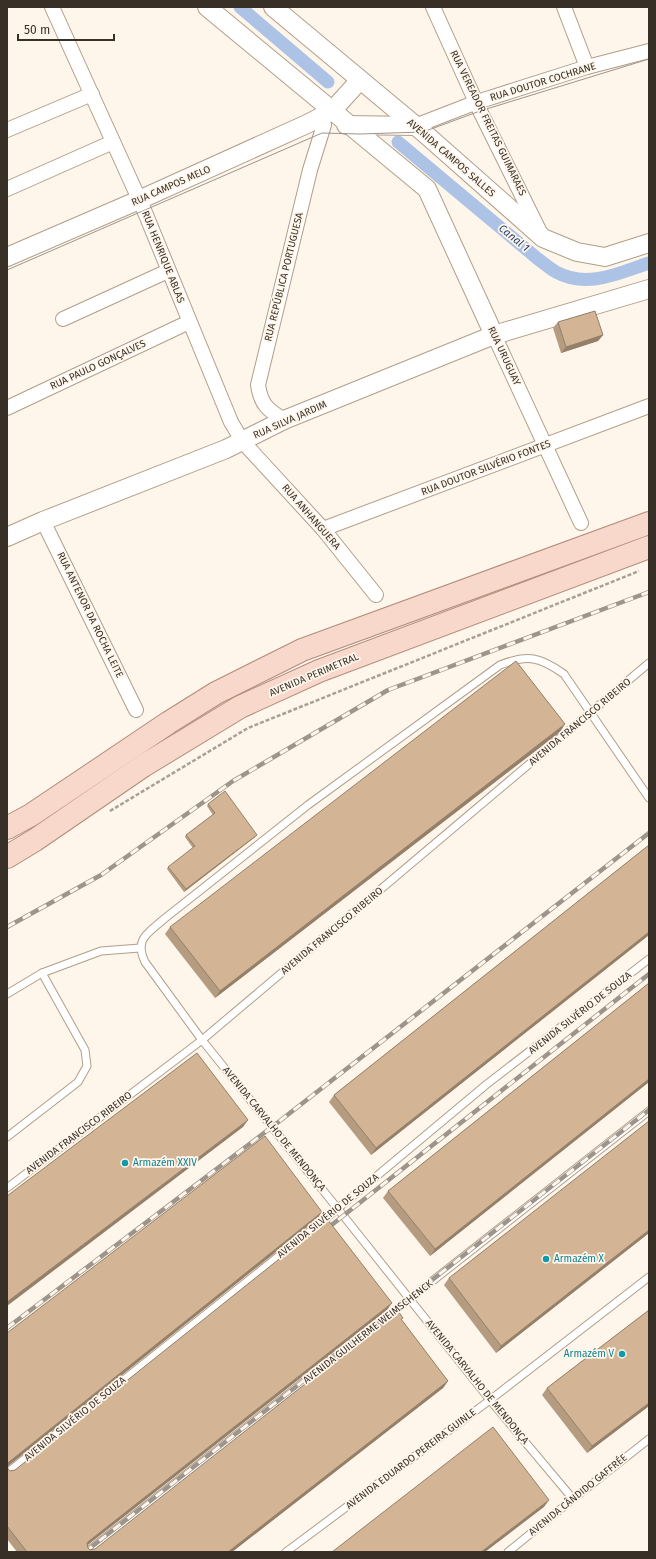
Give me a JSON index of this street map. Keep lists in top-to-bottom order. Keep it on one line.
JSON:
{"streets":{"main road":["AVENIDA PERIMETRAL"],"street":["RUA DOUTOR COCHRANE","RUA VEREADOR FREITAS GUIMARAES","AVENIDA CAMPOS SALLES","RUA CAMPOS MELO","RUA HENRIQUE ABLAS","RUA REPÚBLICA PORTUGUESA","RUA URUGUAY","RUA PAULO GONÇALVES","RUA SILVA JARDIM","RUA DOUTOR SILVÉRIO FONTES","RUA ANHANGUERA","RUA ANTENOR DA ROCHA LEITE"],"lane":["AVENIDA FRANCISCO RIBEIRO","AVENIDA SILVÉRIO DE SOUZA","AVENIDA CARVALHO DE MENDONÇA","AVENIDA GUILHERME WEIMSCHENCK","AVENIDA EDUARDO PEREIRA GUINLE","AVENIDA CÂNDIDO GAFFRÉE"]},"crossings":[["RUA DOUTOR COCHRANE","RUA VEREADOR FREITAS GUIMARAES"],["RUA DOUTOR COCHRANE","AVENIDA CAMPOS SALLES"],["RUA VEREADOR FREITAS GUIMARAES","AVENIDA CAMPOS SALLES"],["RUA CAMPOS MELO","RUA HENRIQUE ABLAS"],["RUA CAMPOS MELO","RUA REPÚBLICA PORTUGUESA"],["RUA HENRIQUE ABLAS","RUA PAULO GONÇALVES"],["RUA HENRIQUE ABLAS","RUA SILVA JARDIM"],["RUA HENRIQUE ABLAS","RUA ANHANGUERA"],["RUA REPÚBLICA PORTUGUESA","RUA SILVA JARDIM"],["RUA URUGUAY","RUA SILVA JARDIM"],["RUA URUGUAY","RUA DOUTOR SILVÉRIO FONTES"],["RUA SILVA JARDIM","RUA ANHANGUERA"],["RUA SILVA JARDIM","RUA ANTENOR DA ROCHA LEITE"],["RUA DOUTOR SILVÉRIO FONTES","RUA ANHANGUERA"],["AVENIDA FRANCISCO RIBEIRO","AVENIDA CARVALHO DE MENDONÇA"],["AVENIDA SILVÉRIO DE SOUZA","AVENIDA CARVALHO DE MENDONÇA"],["AVENIDA CARVALHO DE MENDONÇA","AVENIDA GUILHERME WEIMSCHENCK"],["AVENIDA CARVALHO DE MENDONÇA","AVENIDA EDUARDO PEREIRA GUINLE"],["AVENIDA CARVALHO DE MENDONÇA","AVENIDA CÂNDIDO GAFFRÉE"]],"water":["Canal 1"],"places":["Armazém XXIV","Armazém X","Armazém V"],"scale_bar":"50 m"}
